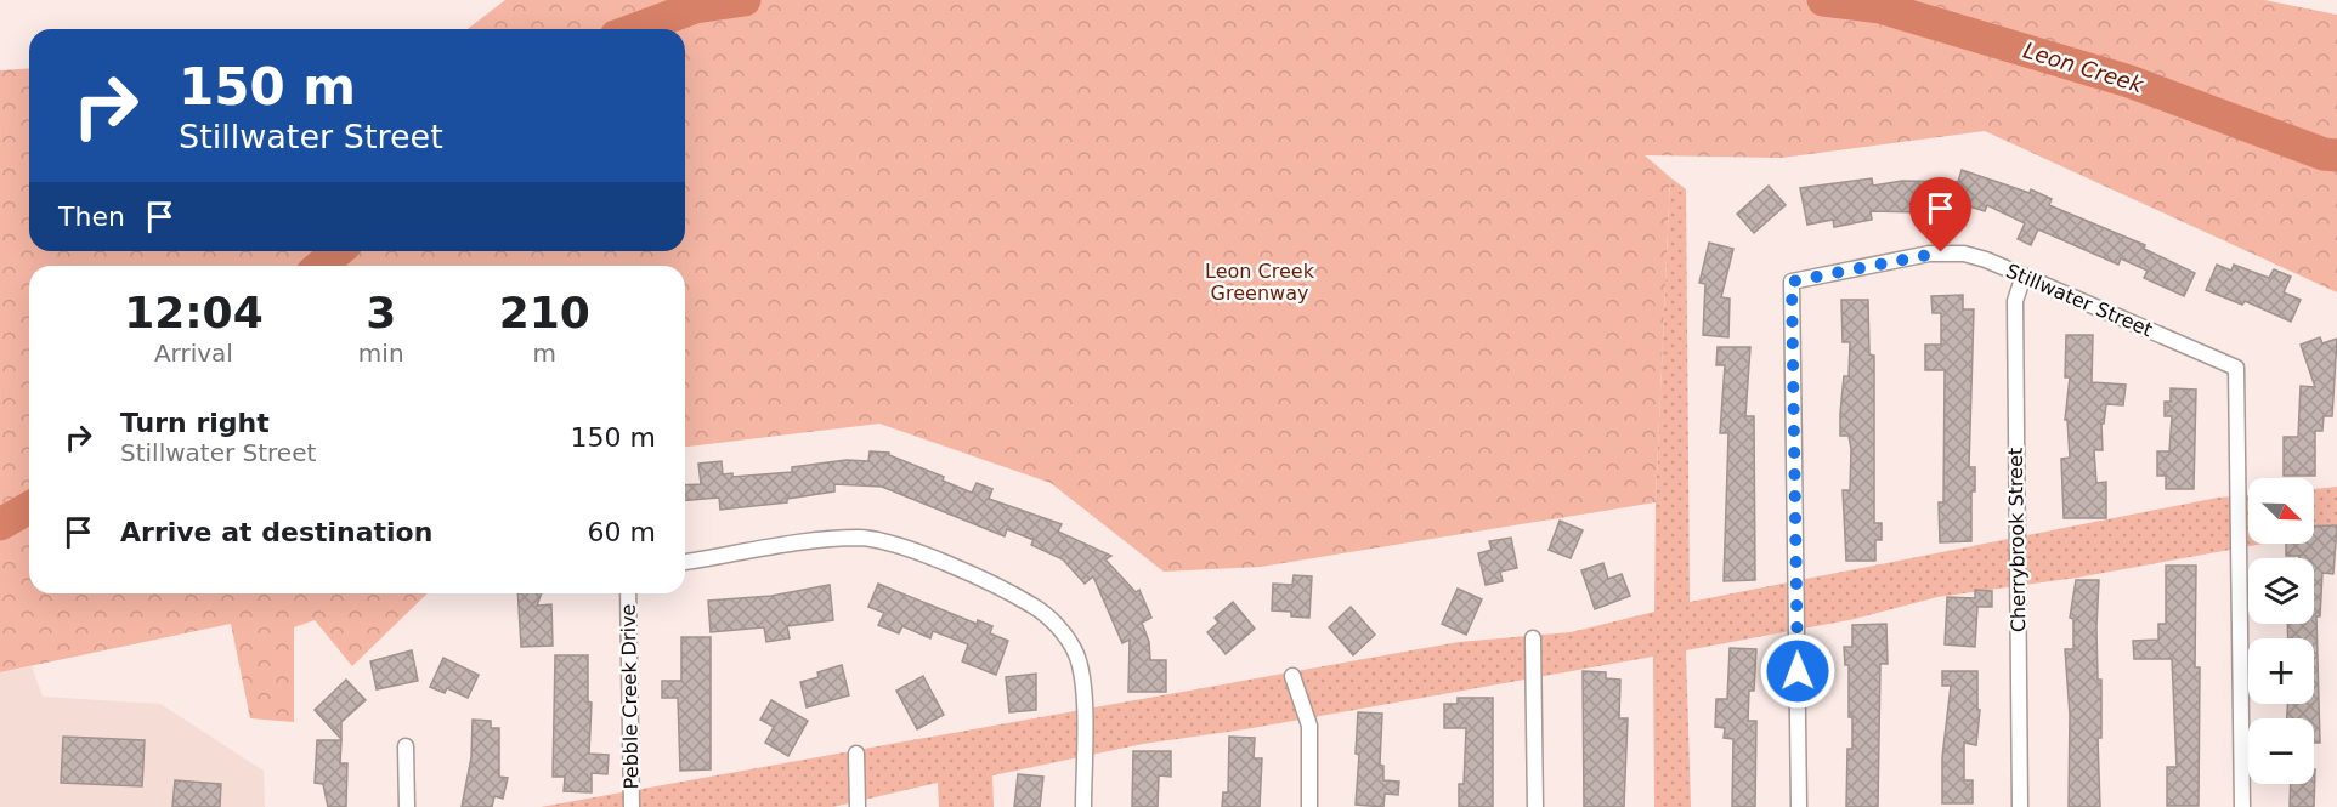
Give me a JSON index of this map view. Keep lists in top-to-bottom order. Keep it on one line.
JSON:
{"streets":{"street":["Stillwater Street","Cherrybrook Street","Pebble Creek Drive"]},"crossings":[["Stillwater Street","Cherrybrook Street"]],"water":["Leon Creek"],"parks":["Leon Creek Greenway"],"north":"bottom right","page":{"turn":["150 m","Stillwater Street"],"then":"Then","eta":["12:04","Arrival","3","min","210","m"],"list":[{"name":"Turn right","note":"Stillwater Street","value":"150 m"},{"name":"Arrive at destination","value":"60 m"}],"map_buttons":["+","−"]}}
